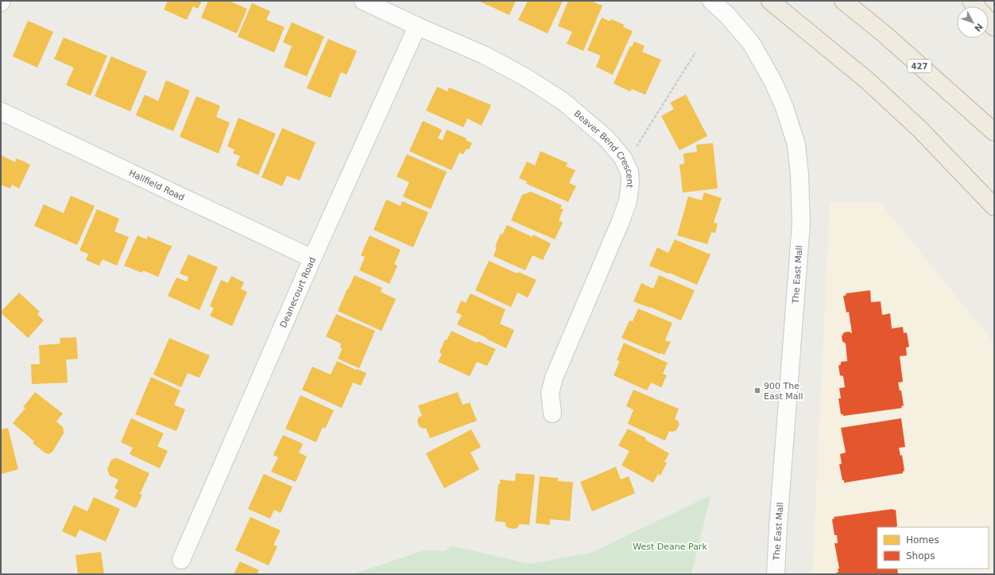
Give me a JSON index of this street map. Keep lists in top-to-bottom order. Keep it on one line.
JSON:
{"streets":{"highway":["427"],"street":["Beaver Bend Crescent","Hallfield Road","The East Mall","Deanecourt Road"]},"crossings":[["Beaver Bend Crescent","Deanecourt Road"],["Hallfield Road","Deanecourt Road"]],"parks":["West Deane Park"],"places":{"transit":["900 The East Mall"]},"legend":["Homes","Shops"],"north":"bottom right"}
